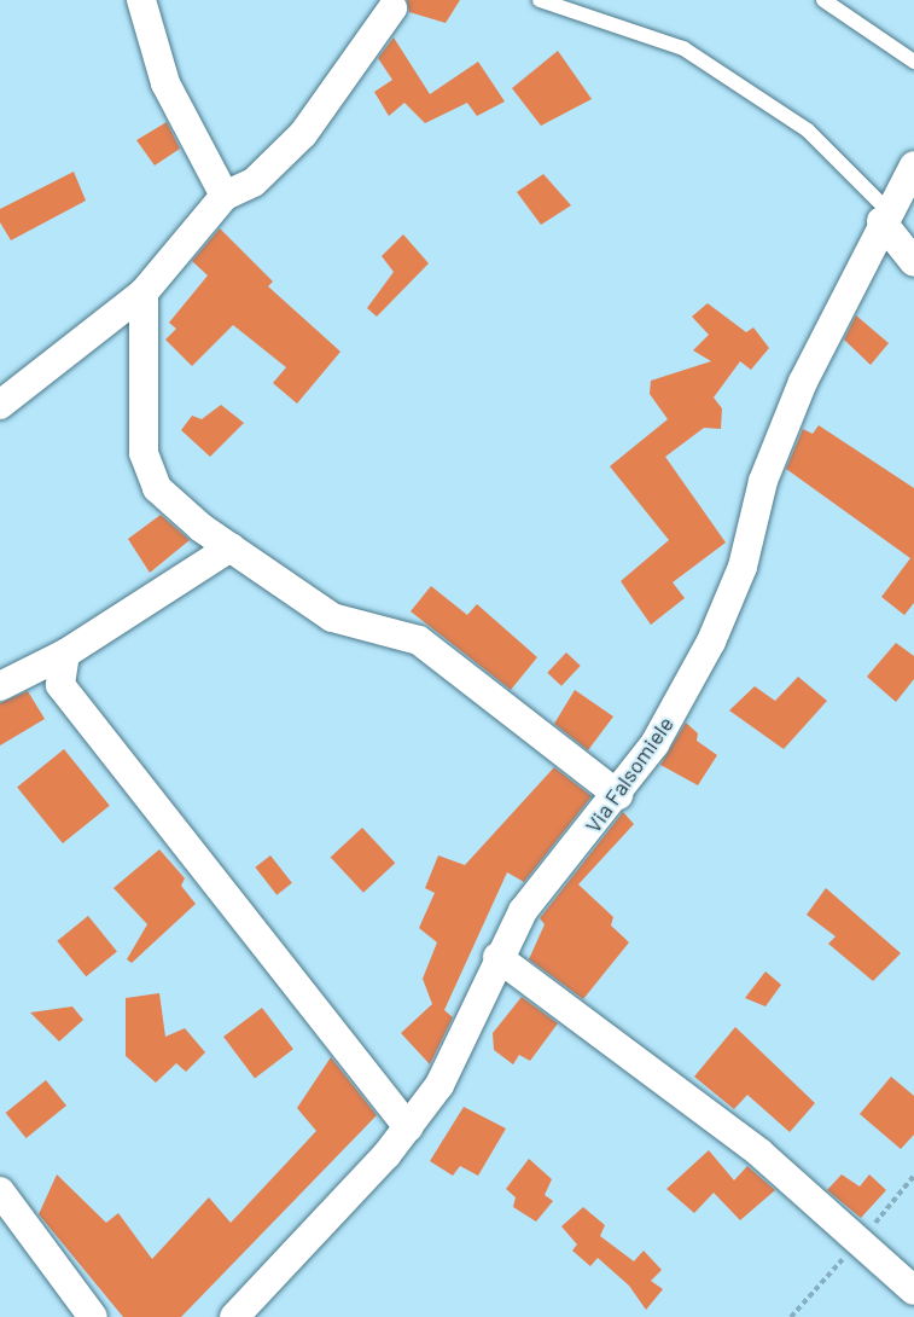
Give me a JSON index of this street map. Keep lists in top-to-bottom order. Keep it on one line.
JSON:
{"streets":{"street":["Via Falsomiele"]}}
